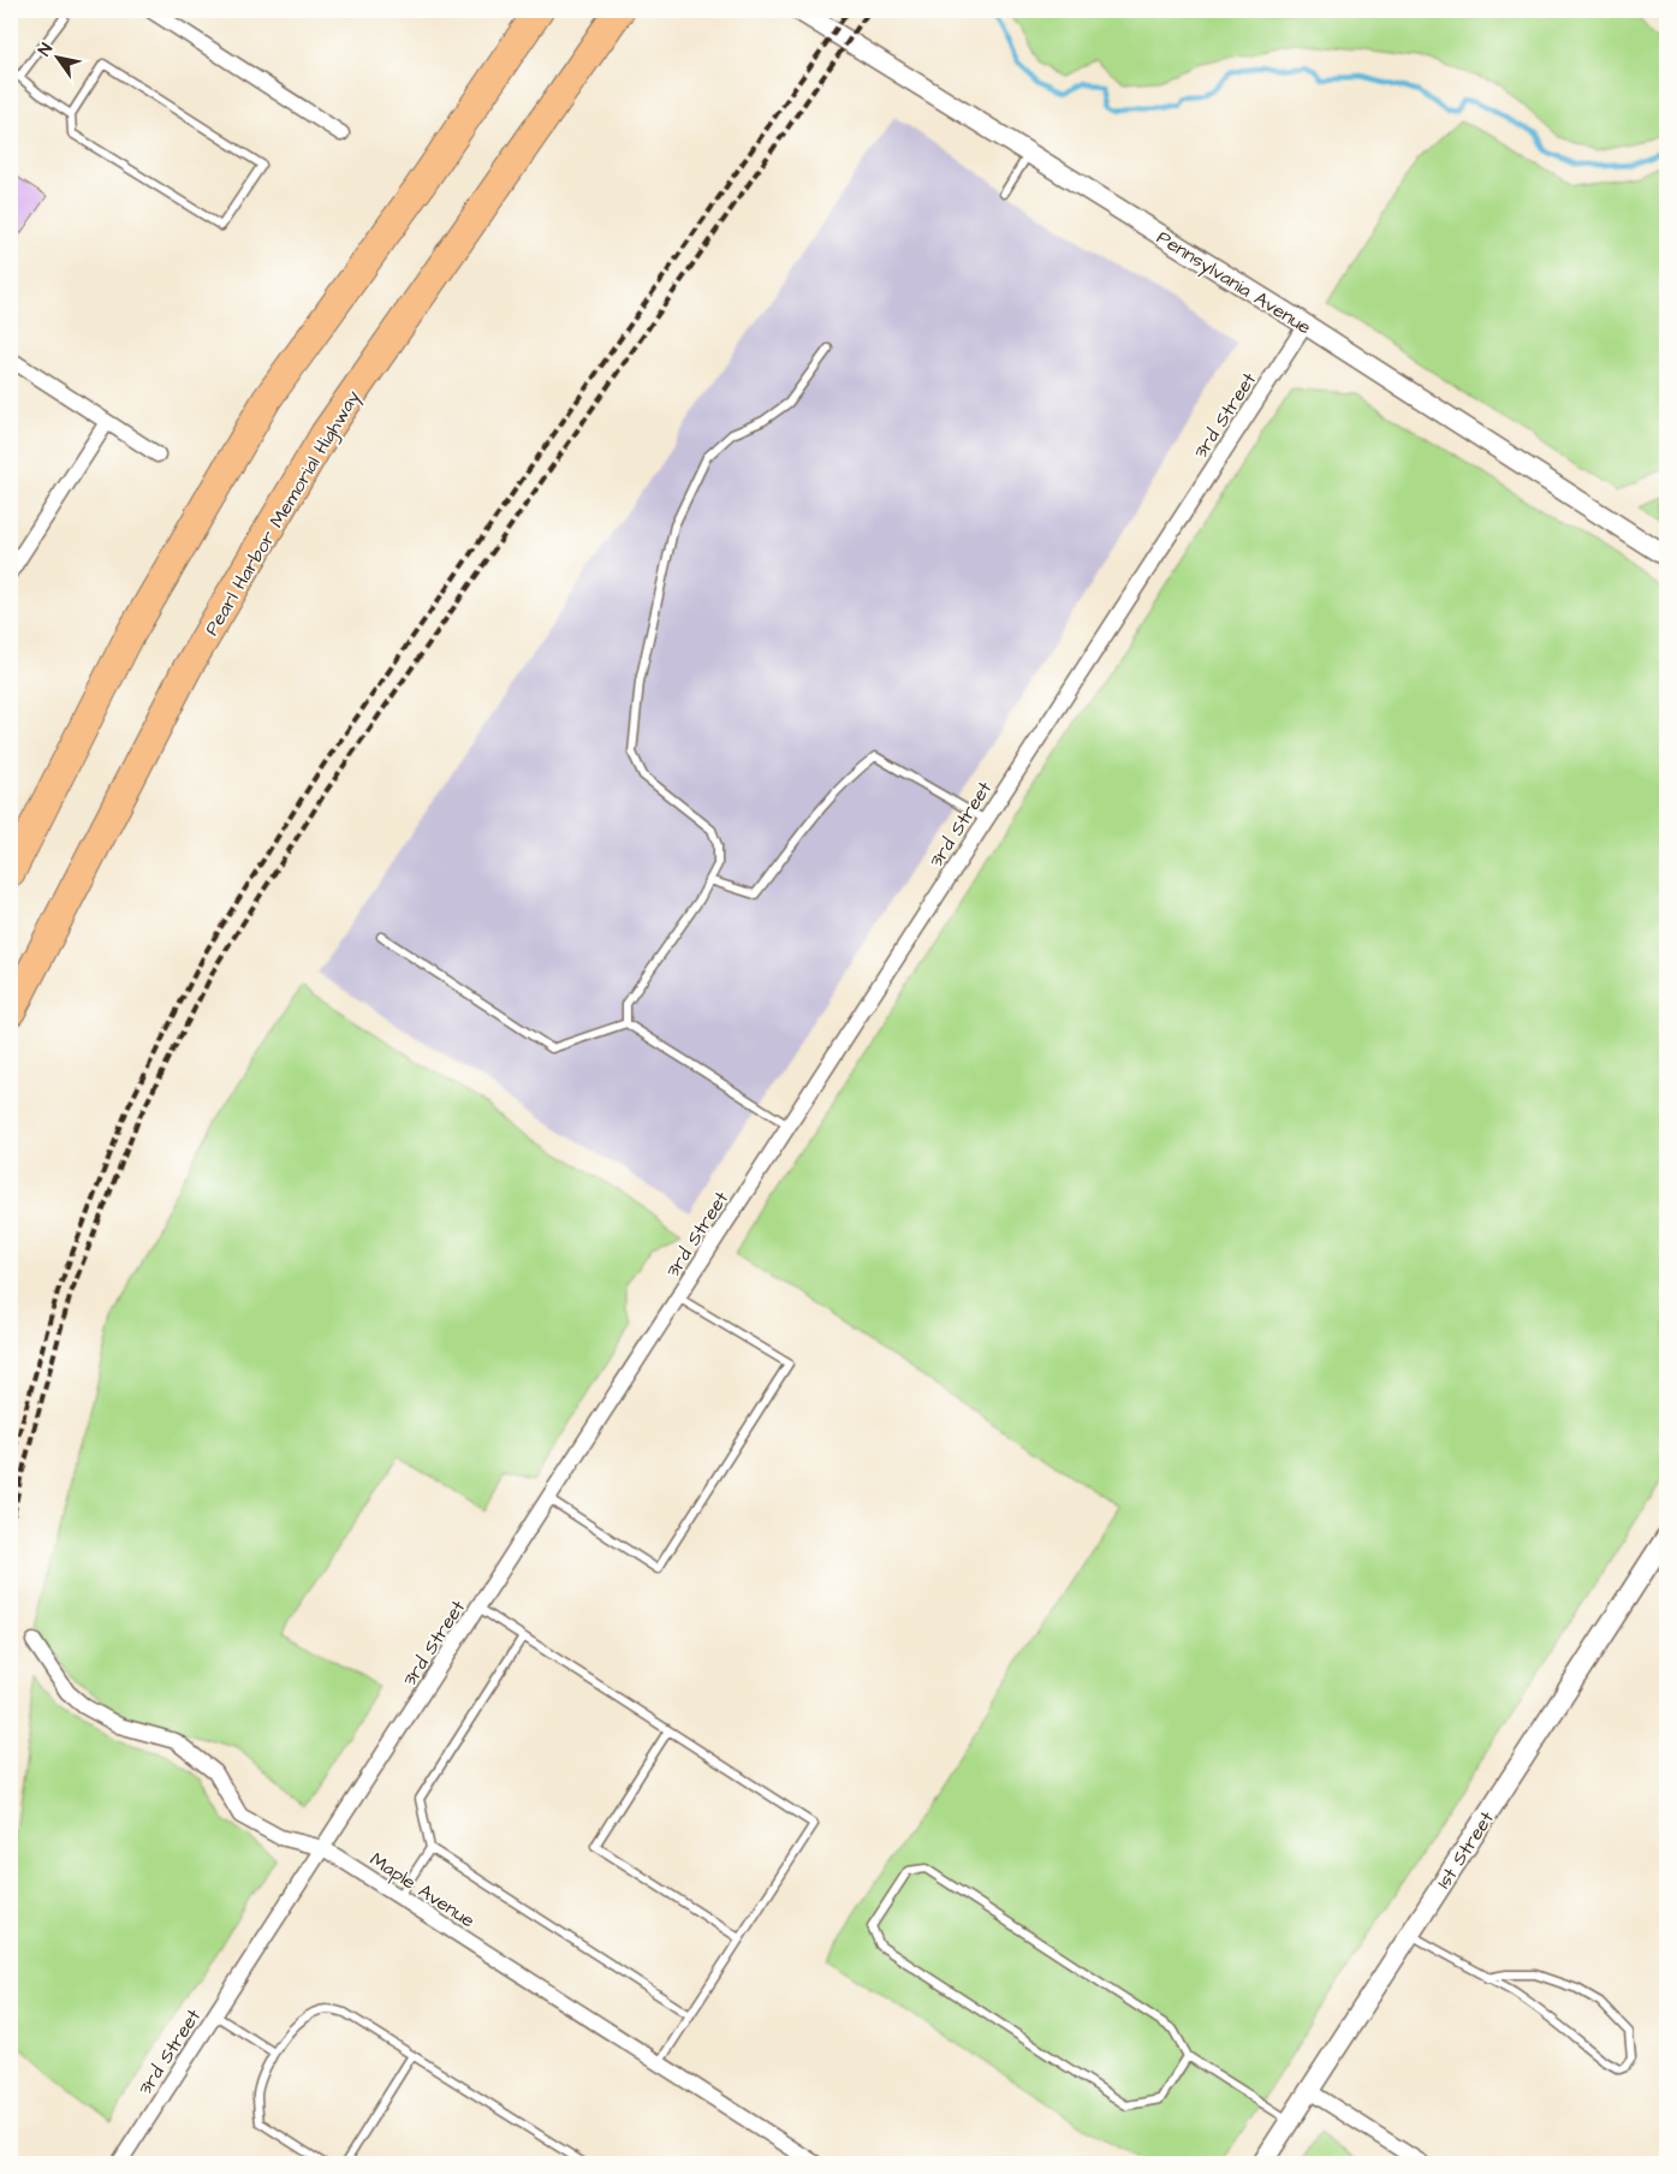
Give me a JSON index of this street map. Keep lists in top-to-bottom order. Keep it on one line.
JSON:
{"streets":{"highway":["Pearl Harbor Memorial Highway"],"street":["Pennsylvania Avenue","3rd Street","1st Street","Maple Avenue"]},"crossings":[["Pennsylvania Avenue","3rd Street"],["3rd Street","Maple Avenue"]],"north":"top left"}
